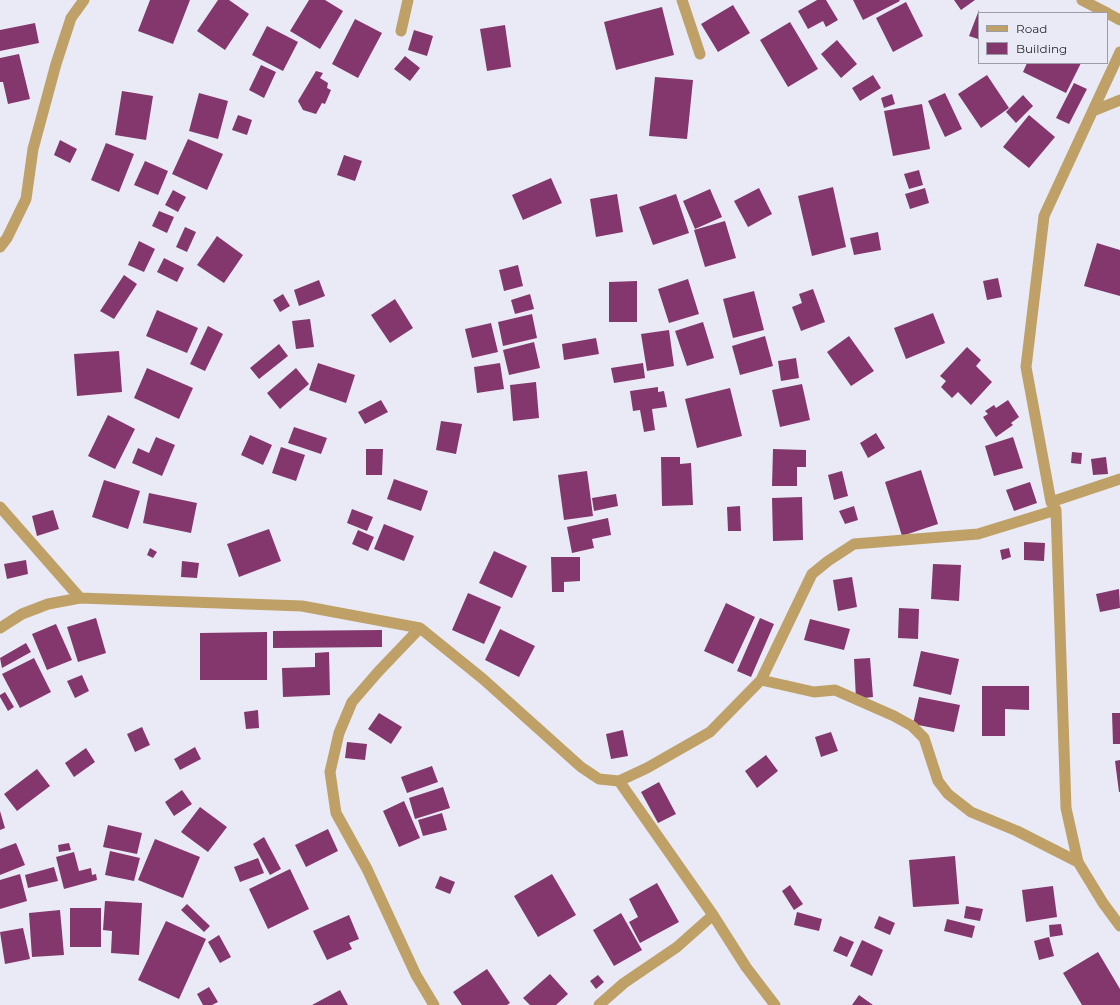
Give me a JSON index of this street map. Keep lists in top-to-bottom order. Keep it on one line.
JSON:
{"legend":["Road","Building"]}
